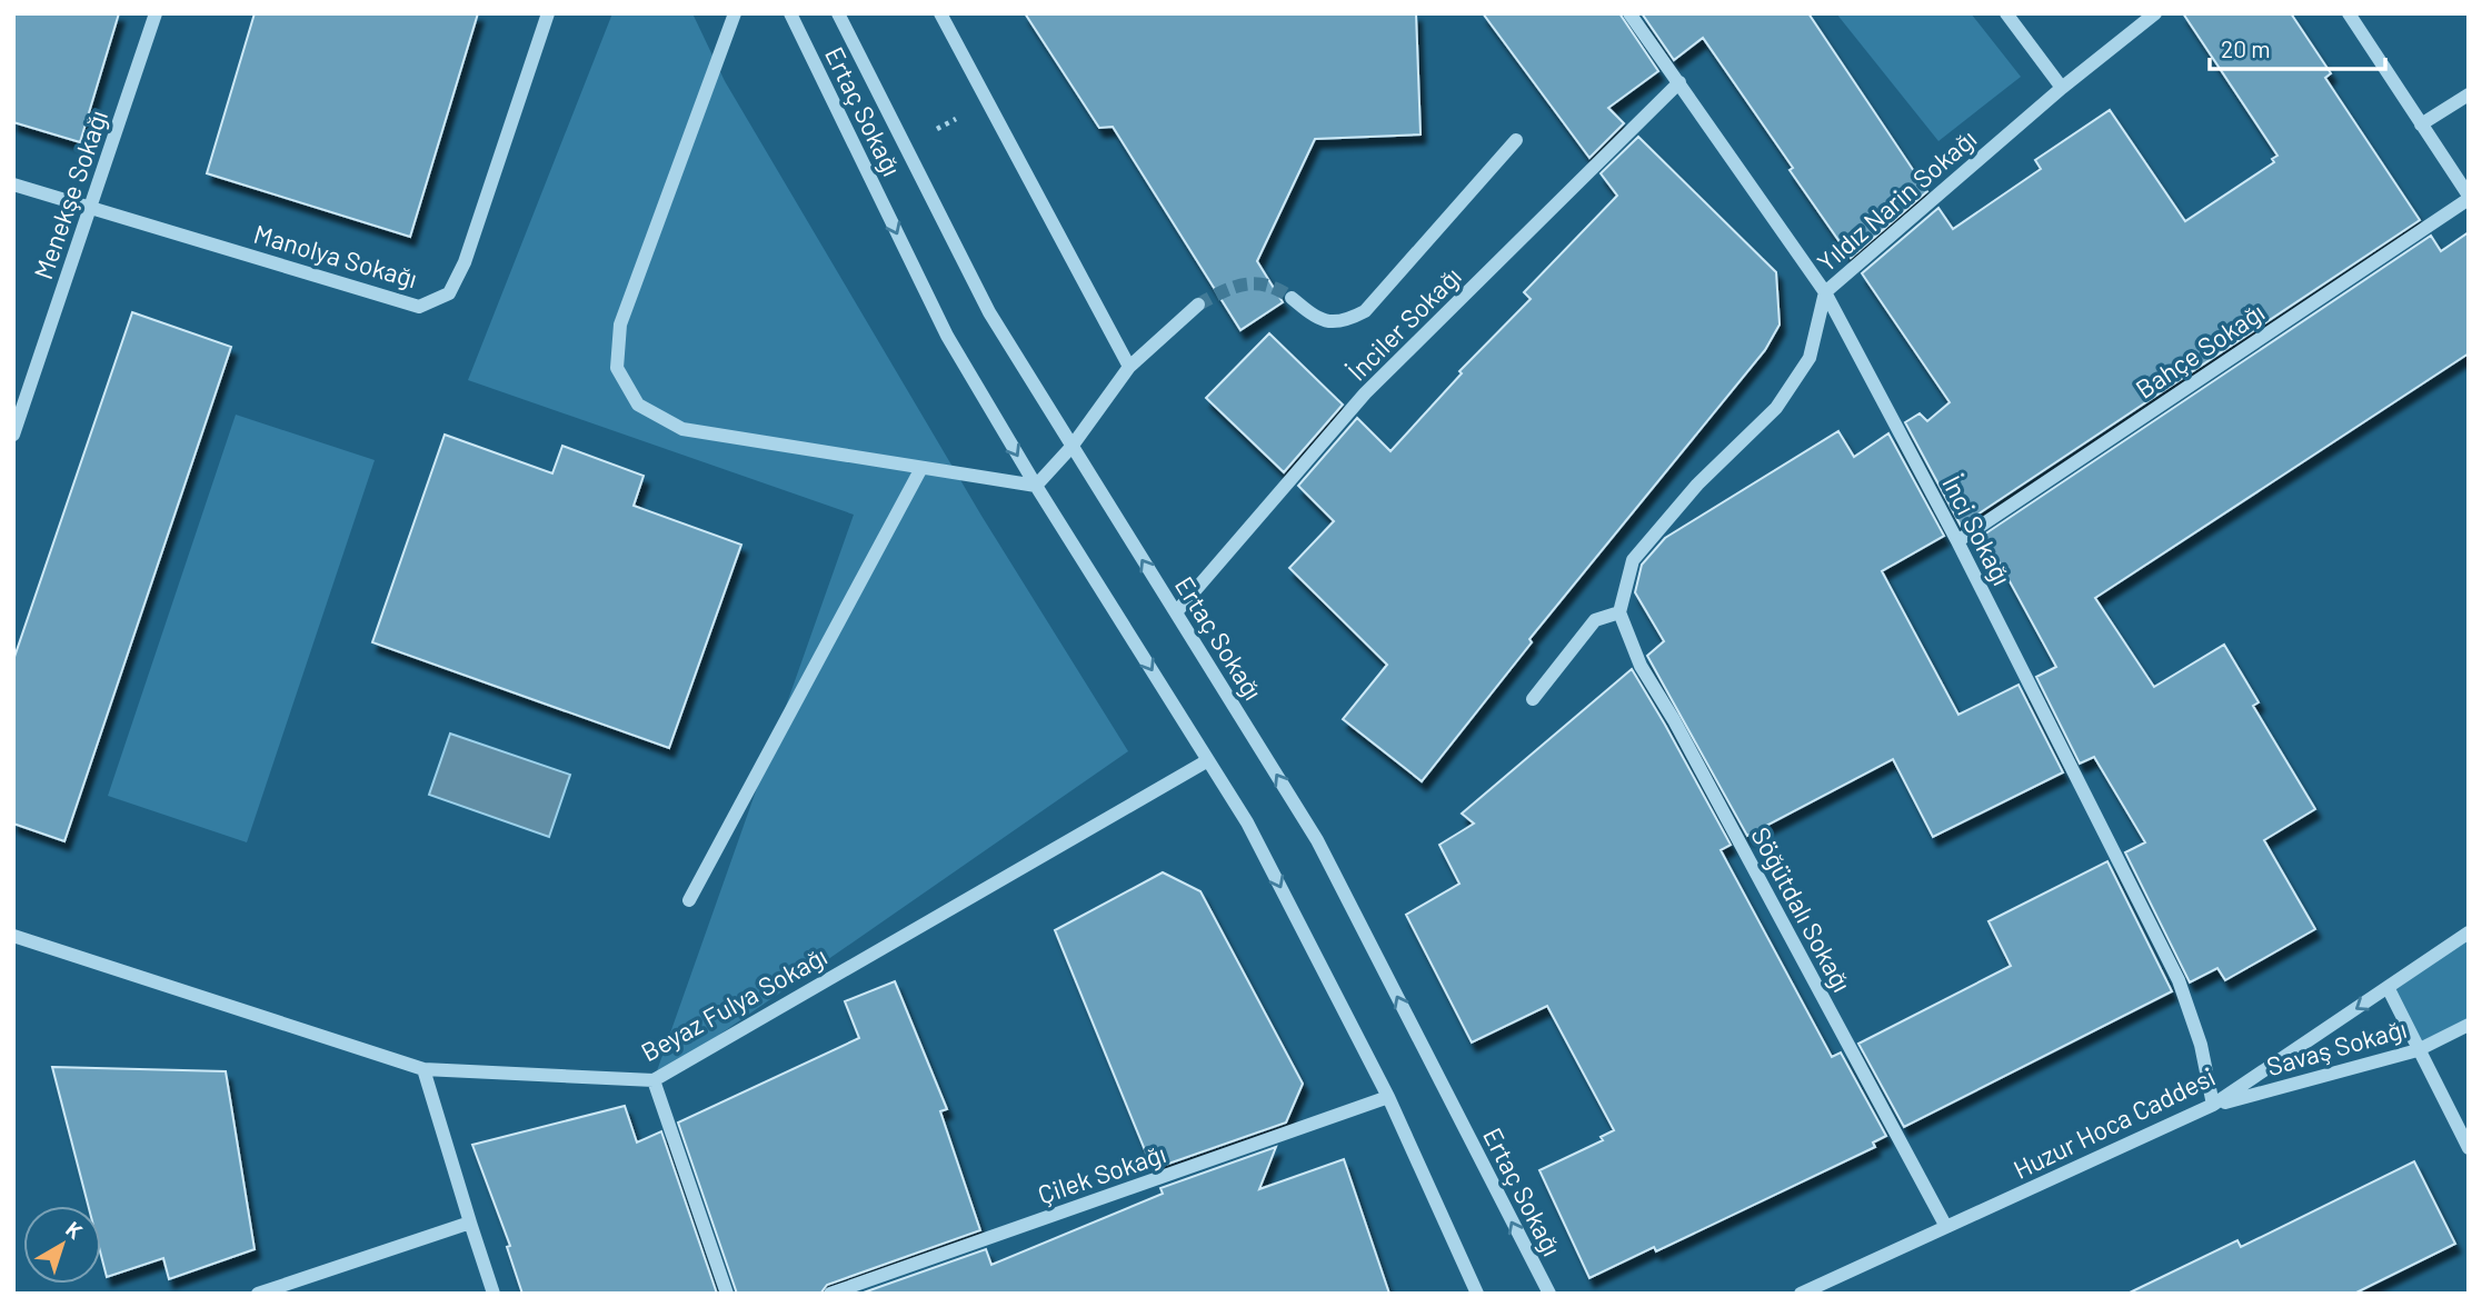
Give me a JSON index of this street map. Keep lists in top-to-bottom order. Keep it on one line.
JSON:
{"streets":{"street":["Ertaç Sokağı","Menekşe Sokağı","Yıldız Narin Sokağı","Manolya Sokağı","İnciler Sokağı","Bahçe Sokağı","İnci Sokağı","Söğütdalı Sokağı","Beyaz Fulya Sokağı","Savaş Sokağı","Huzur Hoca Caddesi","Çilek Sokağı"]},"crossings":[["Ertaç Sokağı","İnciler Sokağı"],["Ertaç Sokağı","Beyaz Fulya Sokağı"],["Ertaç Sokağı","Çilek Sokağı"],["Menekşe Sokağı","Manolya Sokağı"],["Yıldız Narin Sokağı","İnci Sokağı"],["Yıldız Narin Sokağı","Söğütdalı Sokağı"],["İnciler Sokağı","İnci Sokağı"],["Bahçe Sokağı","İnci Sokağı"],["İnci Sokağı","Savaş Sokağı"],["İnci Sokağı","Huzur Hoca Caddesi"],["Söğütdalı Sokağı","Huzur Hoca Caddesi"],["Savaş Sokağı","Huzur Hoca Caddesi"]],"scale_bar":"20 m","north":"top right"}
